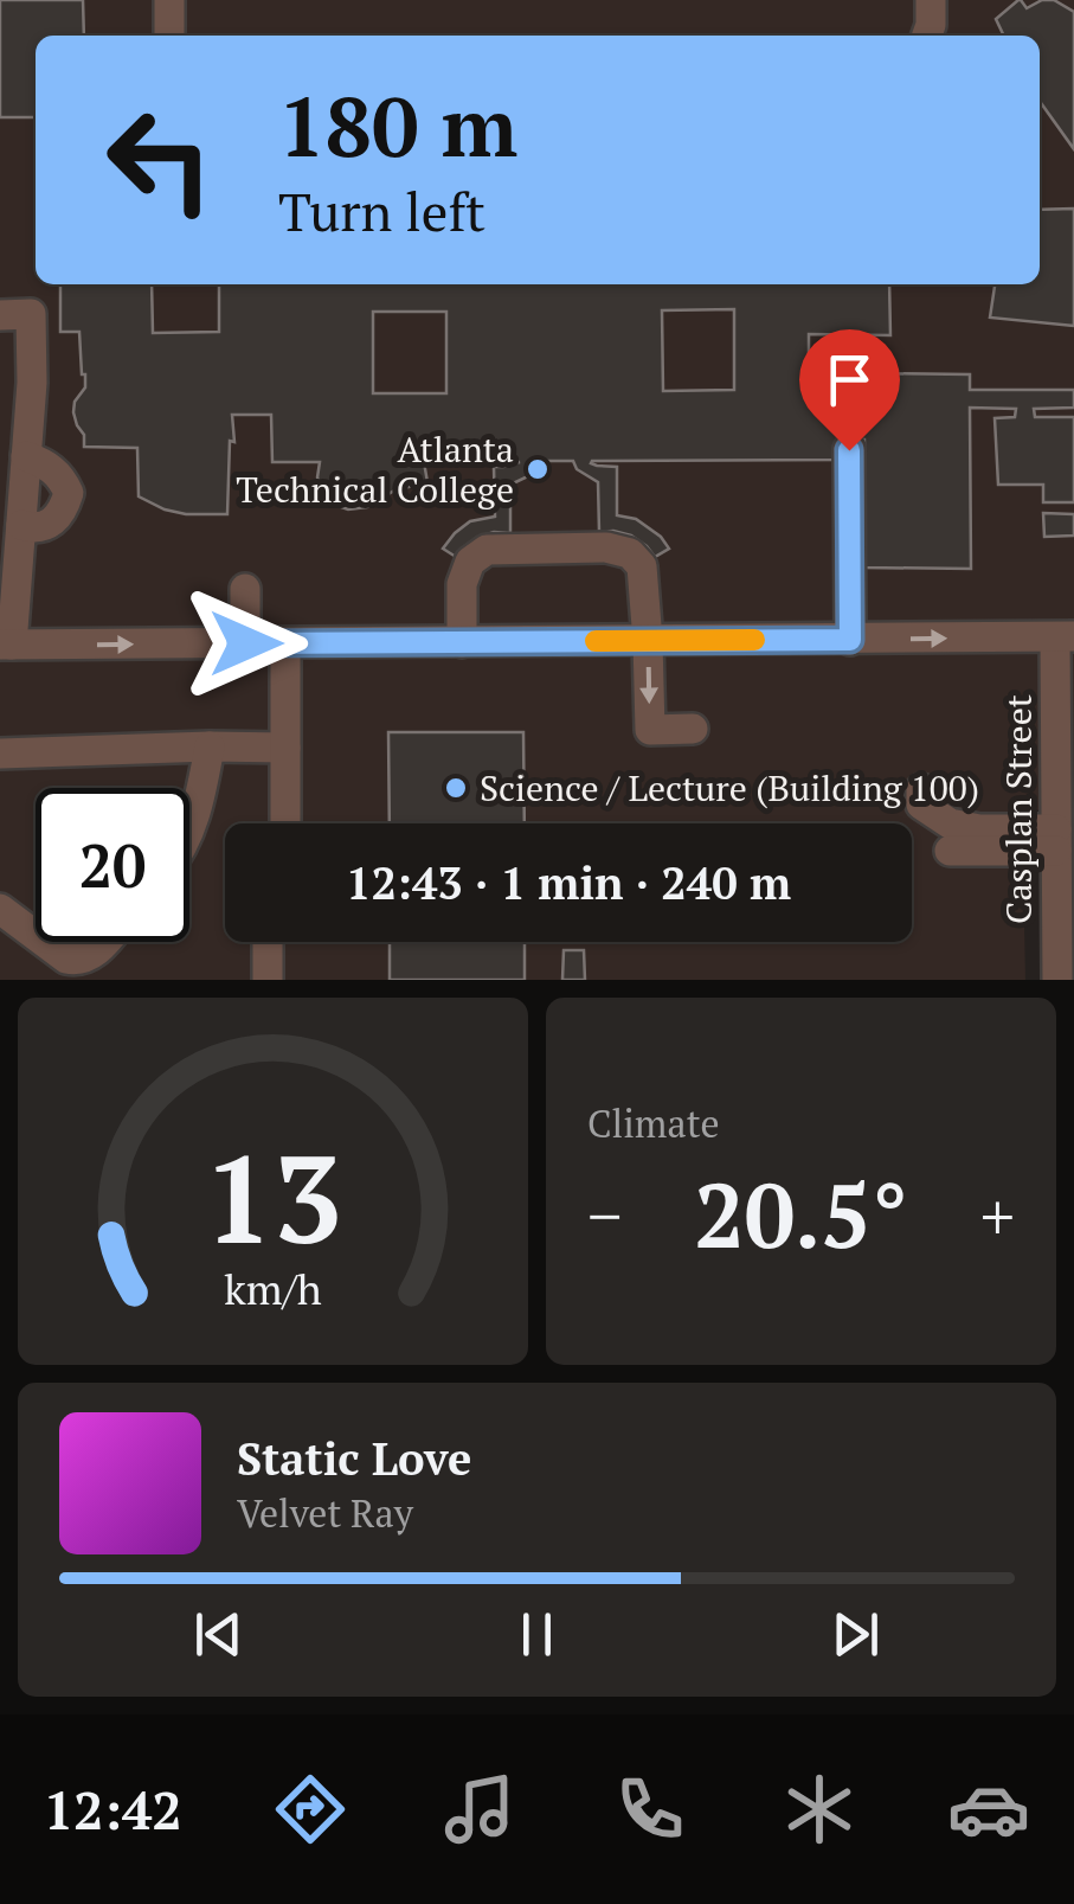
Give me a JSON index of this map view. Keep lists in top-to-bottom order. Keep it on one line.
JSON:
{"streets":{"street":["Casplan Street"]},"places":["Atlanta Technical College","Science / Lecture (Building 100)"],"page":{"turn":["180 m","Turn left"],"limit":"20","trip":"12:43 · 1 min · 240 m","tile":"Climate","heat":["−","20.5°","+"],"song":["Static Love","Velvet Ray"],"tabs":"12:42","gauge":["13","km/h"]}}
